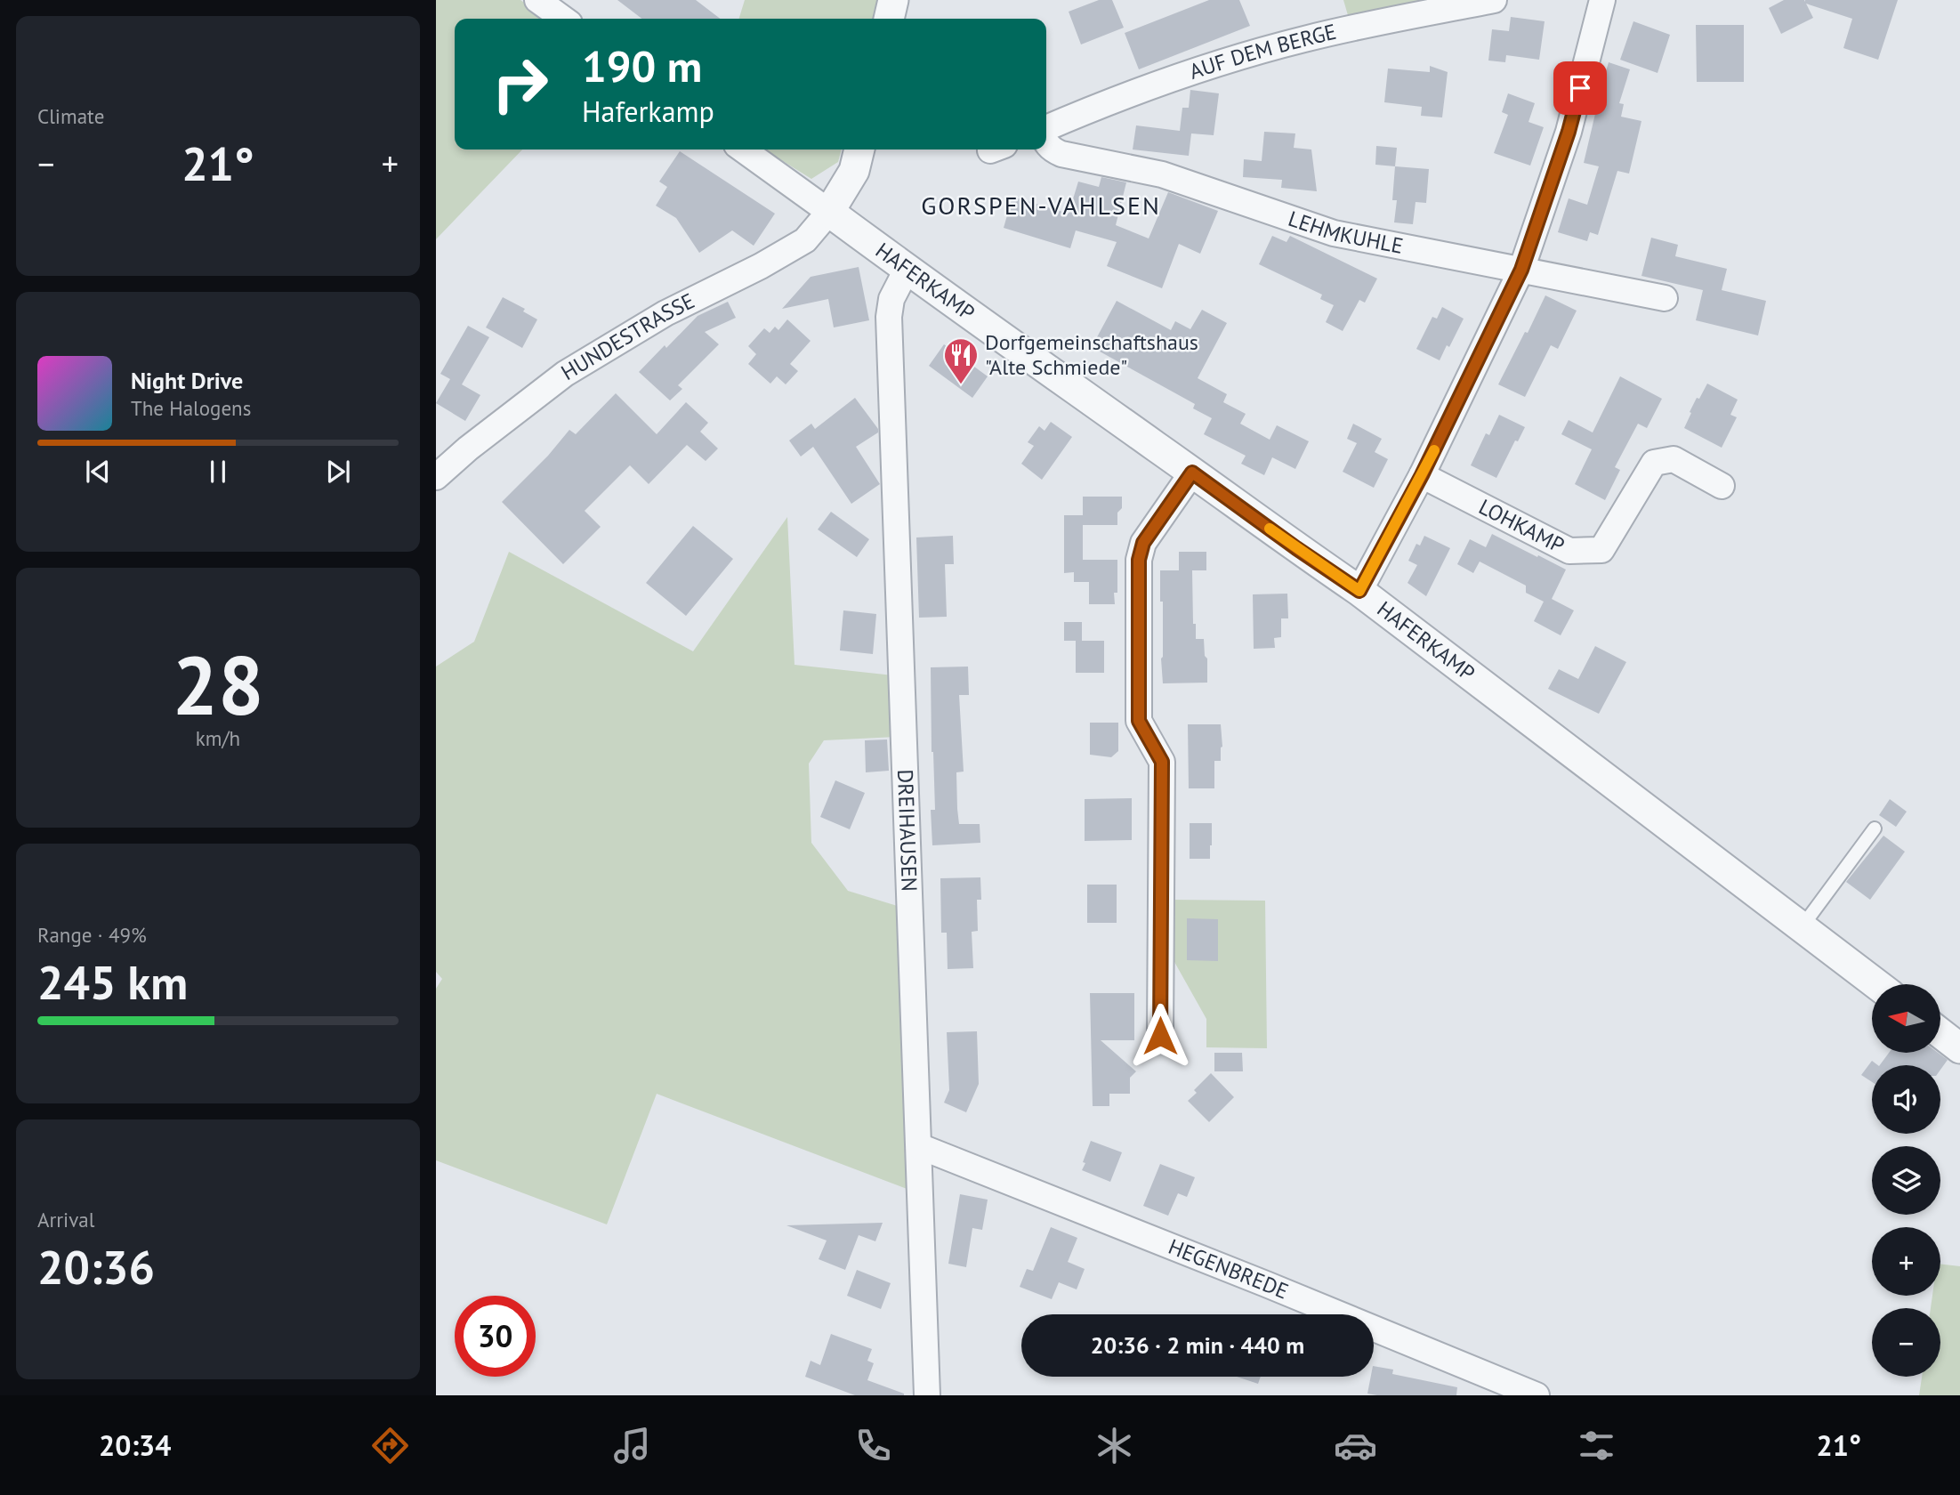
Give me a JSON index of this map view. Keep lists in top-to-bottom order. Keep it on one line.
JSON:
{"streets":{"street":["AUF DEM BERGE","LEHMKUHLE","HAFERKAMP","HUNDESTRASSE","LOHKAMP","DREIHAUSEN","HEGENBREDE"]},"crossings":[["HAFERKAMP","HUNDESTRASSE"],["HAFERKAMP","DREIHAUSEN"],["DREIHAUSEN","HEGENBREDE"]],"districts":["GORSPEN-VAHLSEN"],"places":{"restaurant":["Dorfgemeinschaftshaus \"Alte Schmiede\""]},"north":"left","page":{"tile":["Climate",["28","km/h"],["Range · 49%","245 km"],["Arrival","20:36"]],"turn":["190 m","Haferkamp"],"heat":["−","21°","+"],"song":["Night Drive","The Halogens"],"map_buttons":["+","−"],"limit":"30","trip":"20:36 · 2 min · 440 m","tabs":["20:34","21°"]}}
